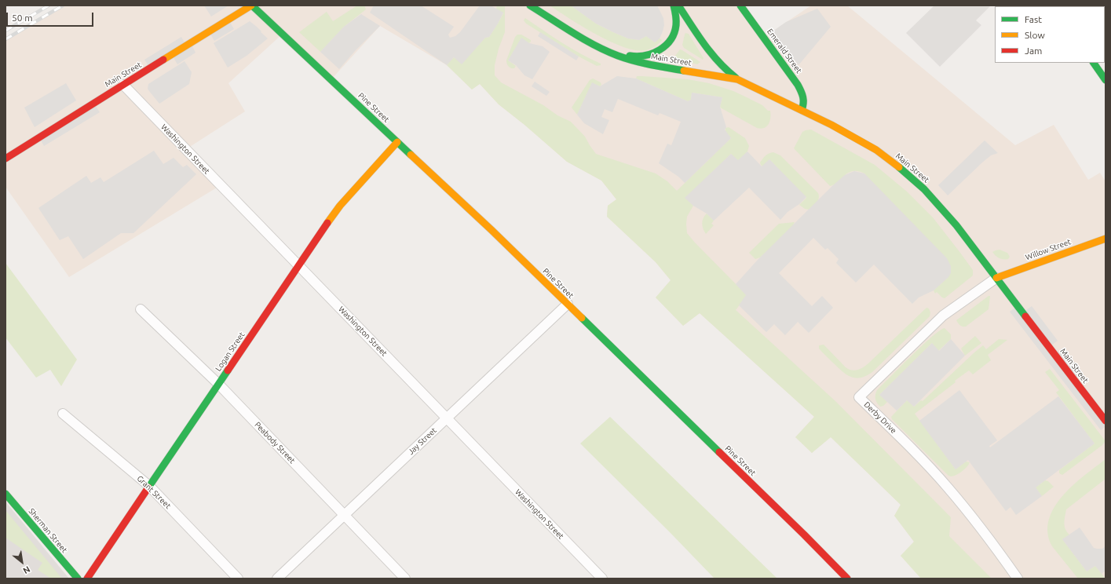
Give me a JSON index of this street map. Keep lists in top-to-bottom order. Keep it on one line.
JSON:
{"streets":{"street":["Emerald Street","Main Street","Pine Street","Washington Street","Willow Street","Logan Street","Derby Drive","Jay Street","Peabody Street","Grant Street","Sherman Street"]},"crossings":[["Emerald Street","Main Street"],["Main Street","Pine Street"],["Main Street","Washington Street"],["Main Street","Willow Street"],["Main Street","Derby Drive"],["Pine Street","Logan Street"],["Pine Street","Jay Street"],["Washington Street","Logan Street"],["Washington Street","Jay Street"],["Willow Street","Derby Drive"],["Logan Street","Peabody Street"],["Logan Street","Grant Street"],["Jay Street","Peabody Street"]],"legend":["Fast","Slow","Jam"],"scale_bar":"50 m","north":"bottom right"}
